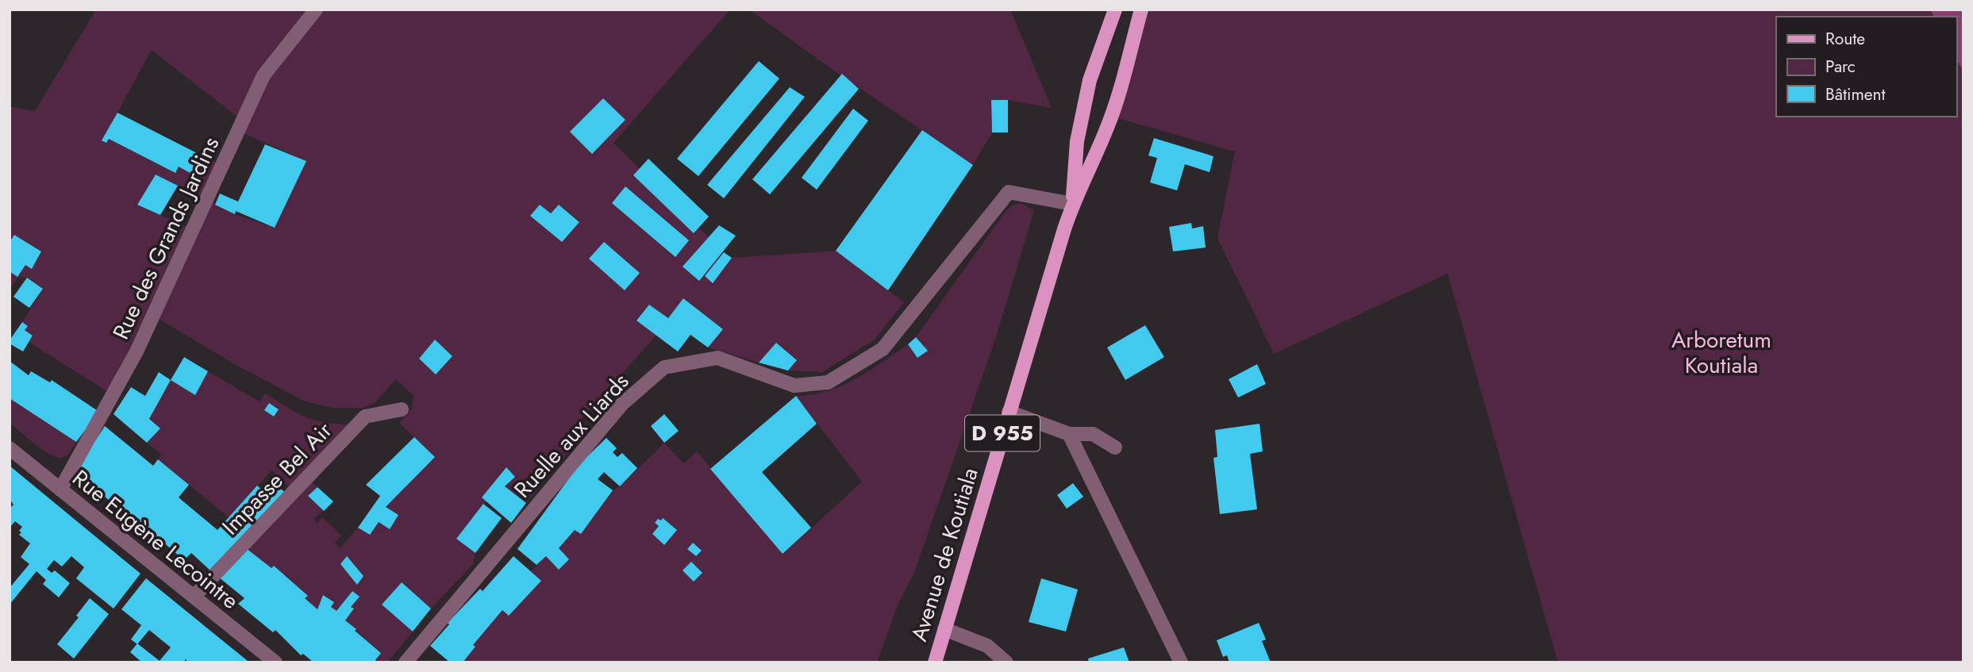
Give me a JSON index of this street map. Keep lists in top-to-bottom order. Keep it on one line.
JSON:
{"streets":{"main road":["D 955","Avenue de Koutiala"],"street":["Rue des Grands Jardins","Ruelle aux Liards","Impasse Bel Air","Rue Eugène Lecointre"]},"crossings":[["Rue des Grands Jardins","Rue Eugène Lecointre"],["Ruelle aux Liards","Avenue de Koutiala"],["Impasse Bel Air","Rue Eugène Lecointre"]],"parks":["Arboretum Koutiala"],"legend":["Route","Parc","Bâtiment"]}
